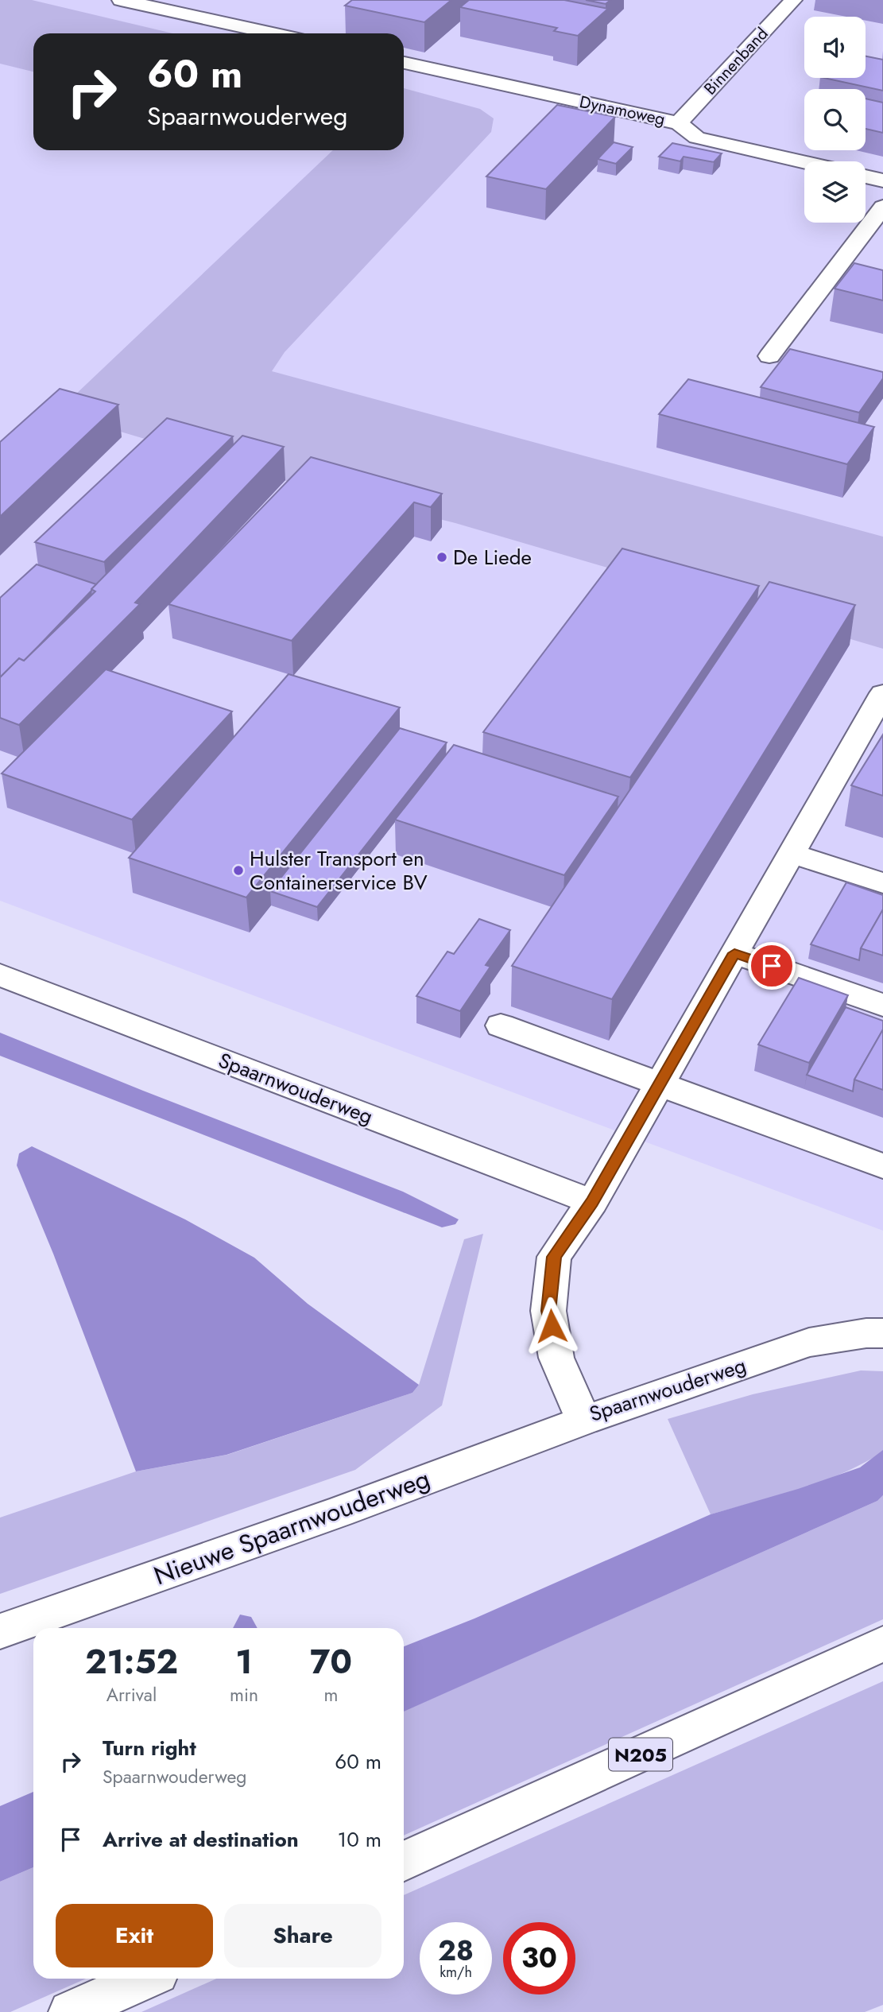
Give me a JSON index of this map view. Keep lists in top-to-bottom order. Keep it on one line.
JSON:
{"streets":{"main road":["Binnenband","Dynamoweg","Spaarnwouderweg","Nieuwe Spaarnwouderweg","N205"]},"crossings":[["Binnenband","Dynamoweg"],["Spaarnwouderweg","Nieuwe Spaarnwouderweg"]],"places":["De Liede","Hulster Transport en Containerservice BV"],"page":{"turn":["60 m","Spaarnwouderweg"],"eta":["21:52","Arrival","1","min","70","m"],"list":[{"name":"Turn right","note":"Spaarnwouderweg","value":"60 m"},{"name":"Arrive at destination","value":"10 m"}],"buttons":["Exit","Share"],"speed":"28 km/h","limit":"30"}}
